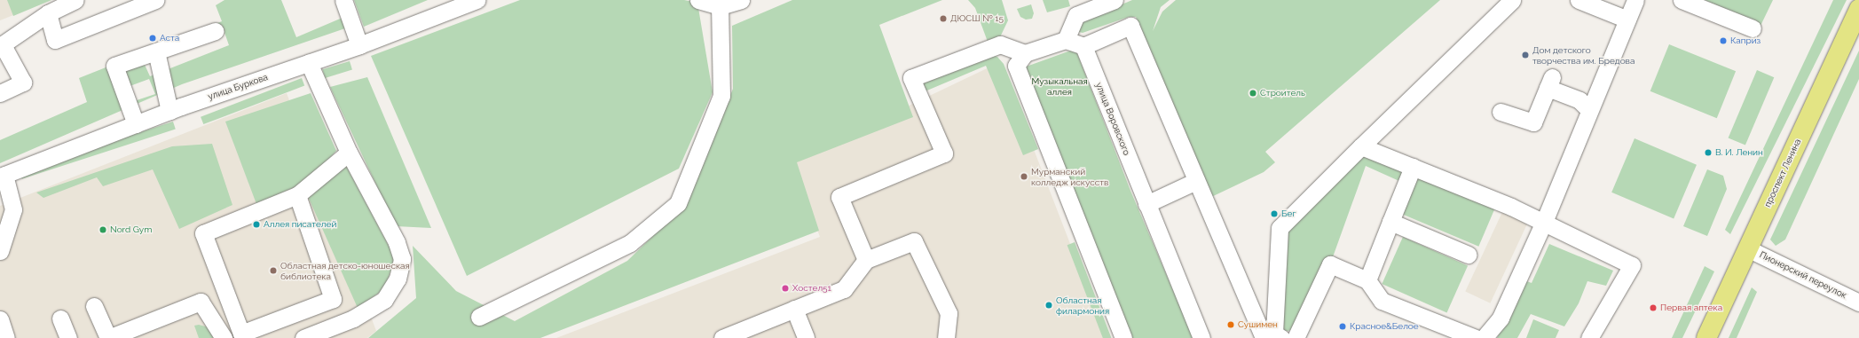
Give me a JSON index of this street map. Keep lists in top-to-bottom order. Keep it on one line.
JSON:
{"streets":{"main road":["проспект Ленина"],"street":["улица Буркова","улица Воровского","Пионерский переулок"]},"crossings":[["проспект Ленина","Пионерский переулок"]],"parks":["Музыкальная аллея"],"places":["ДЮСШ № 15","Аста","Каприз","Дом детского творчества им. Бредова","Строитель","В. И. Ленин","Мурманский колледж искусств","Бег","Аллея писателей","Nord Gym","Областная детско-юношеская библиотека","Хостел51","Областная филармония","Первая аптека","Сушимен","Красное&Белое"]}
